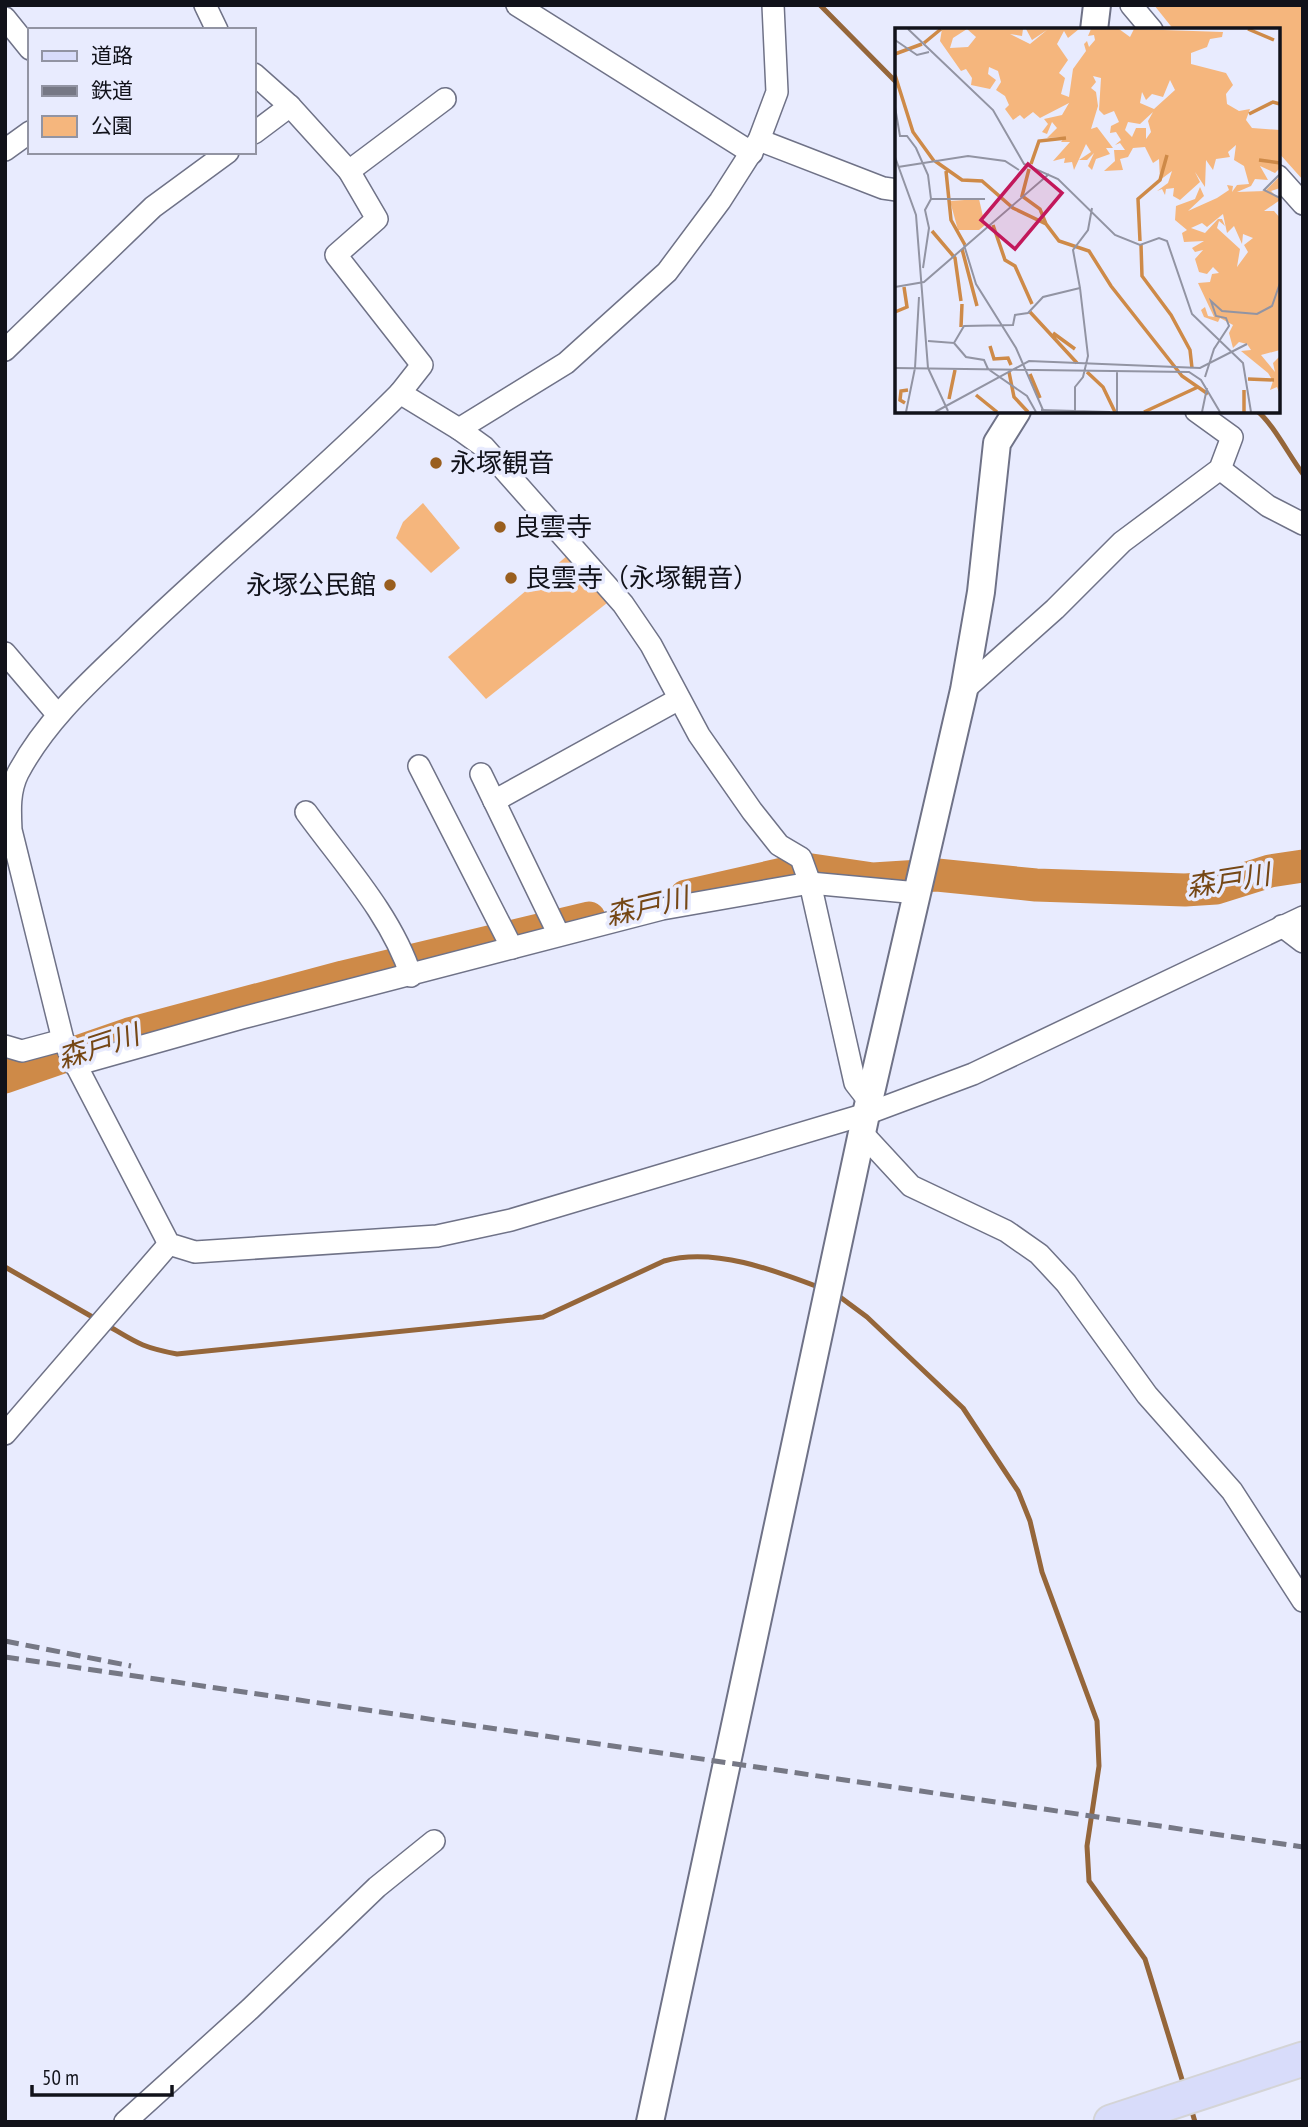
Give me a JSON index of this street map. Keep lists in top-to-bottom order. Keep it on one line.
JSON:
{"water":["森戸川"],"places":["永塚観音","良雲寺","良雲寺（永塚観音）","永塚公民館"],"legend":["道路","鉄道","公園"],"scale_bar":"50 m"}
